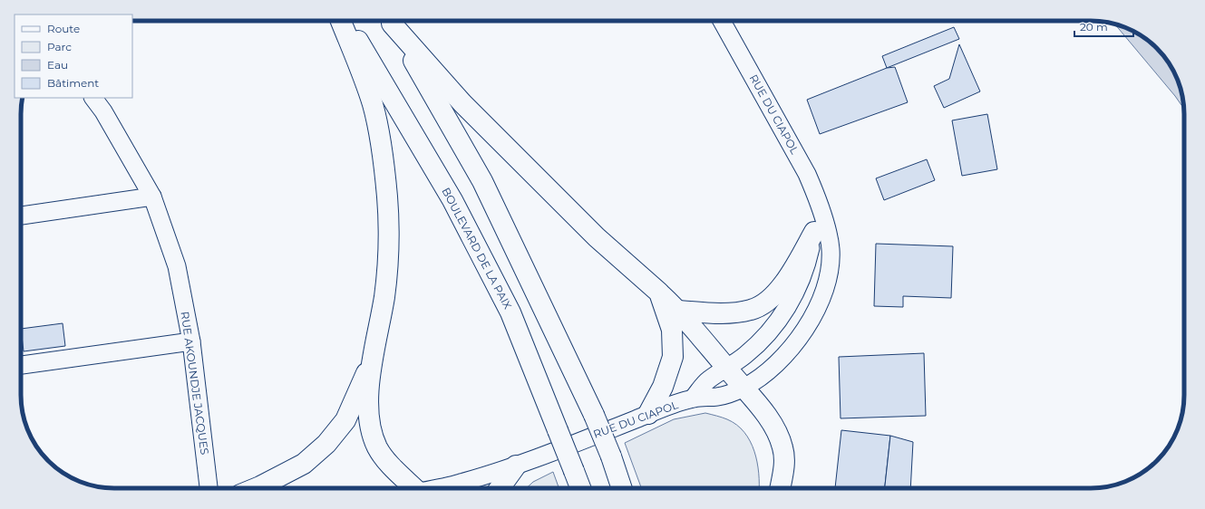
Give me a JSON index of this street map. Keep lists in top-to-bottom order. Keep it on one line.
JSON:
{"streets":{"main road":["BOULEVARD DE LA PAIX"],"street":["RUE DU CIAPOL","RUE AKOUNDJE JACQUES"]},"legend":["Route","Parc","Eau","Bâtiment"],"scale_bar":"20 m"}
